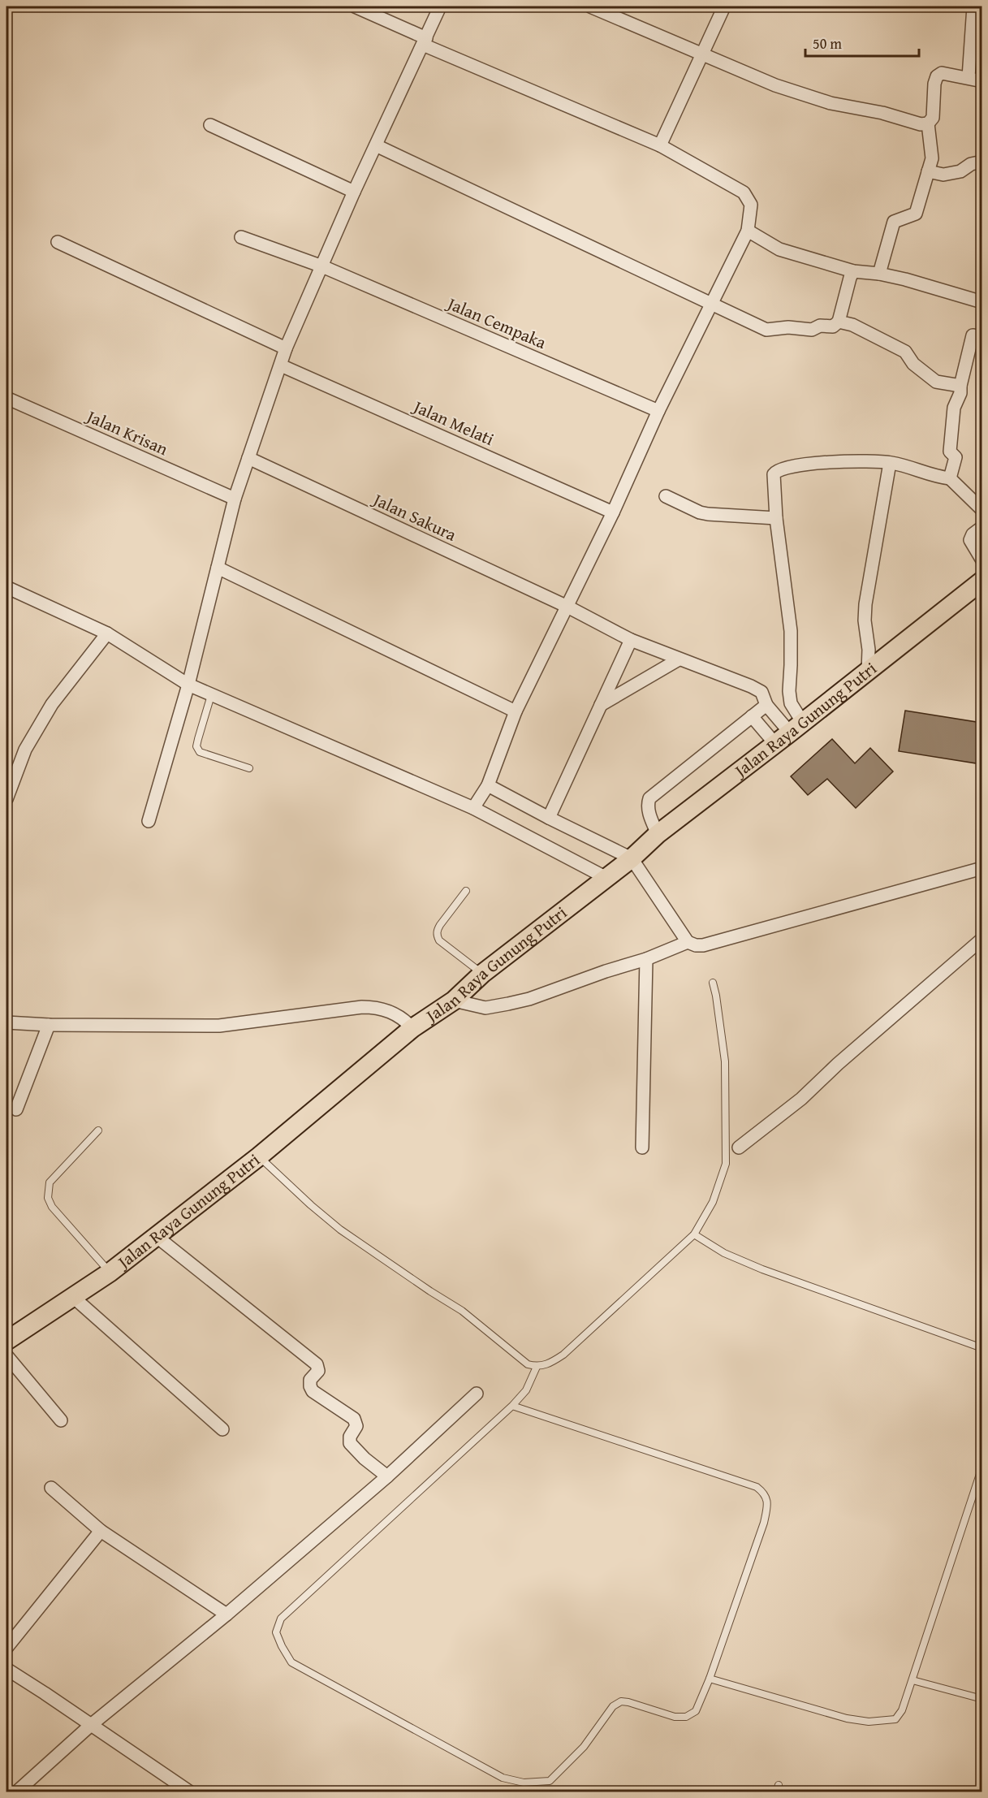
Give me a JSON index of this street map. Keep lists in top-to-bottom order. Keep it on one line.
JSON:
{"streets":{"main road":["Jalan Raya Gunung Putri"],"street":["Jalan Cempaka","Jalan Melati","Jalan Krisan","Jalan Sakura"]},"crossings":[["Jalan Sakura","Jalan Raya Gunung Putri"]],"scale_bar":"50 m"}
